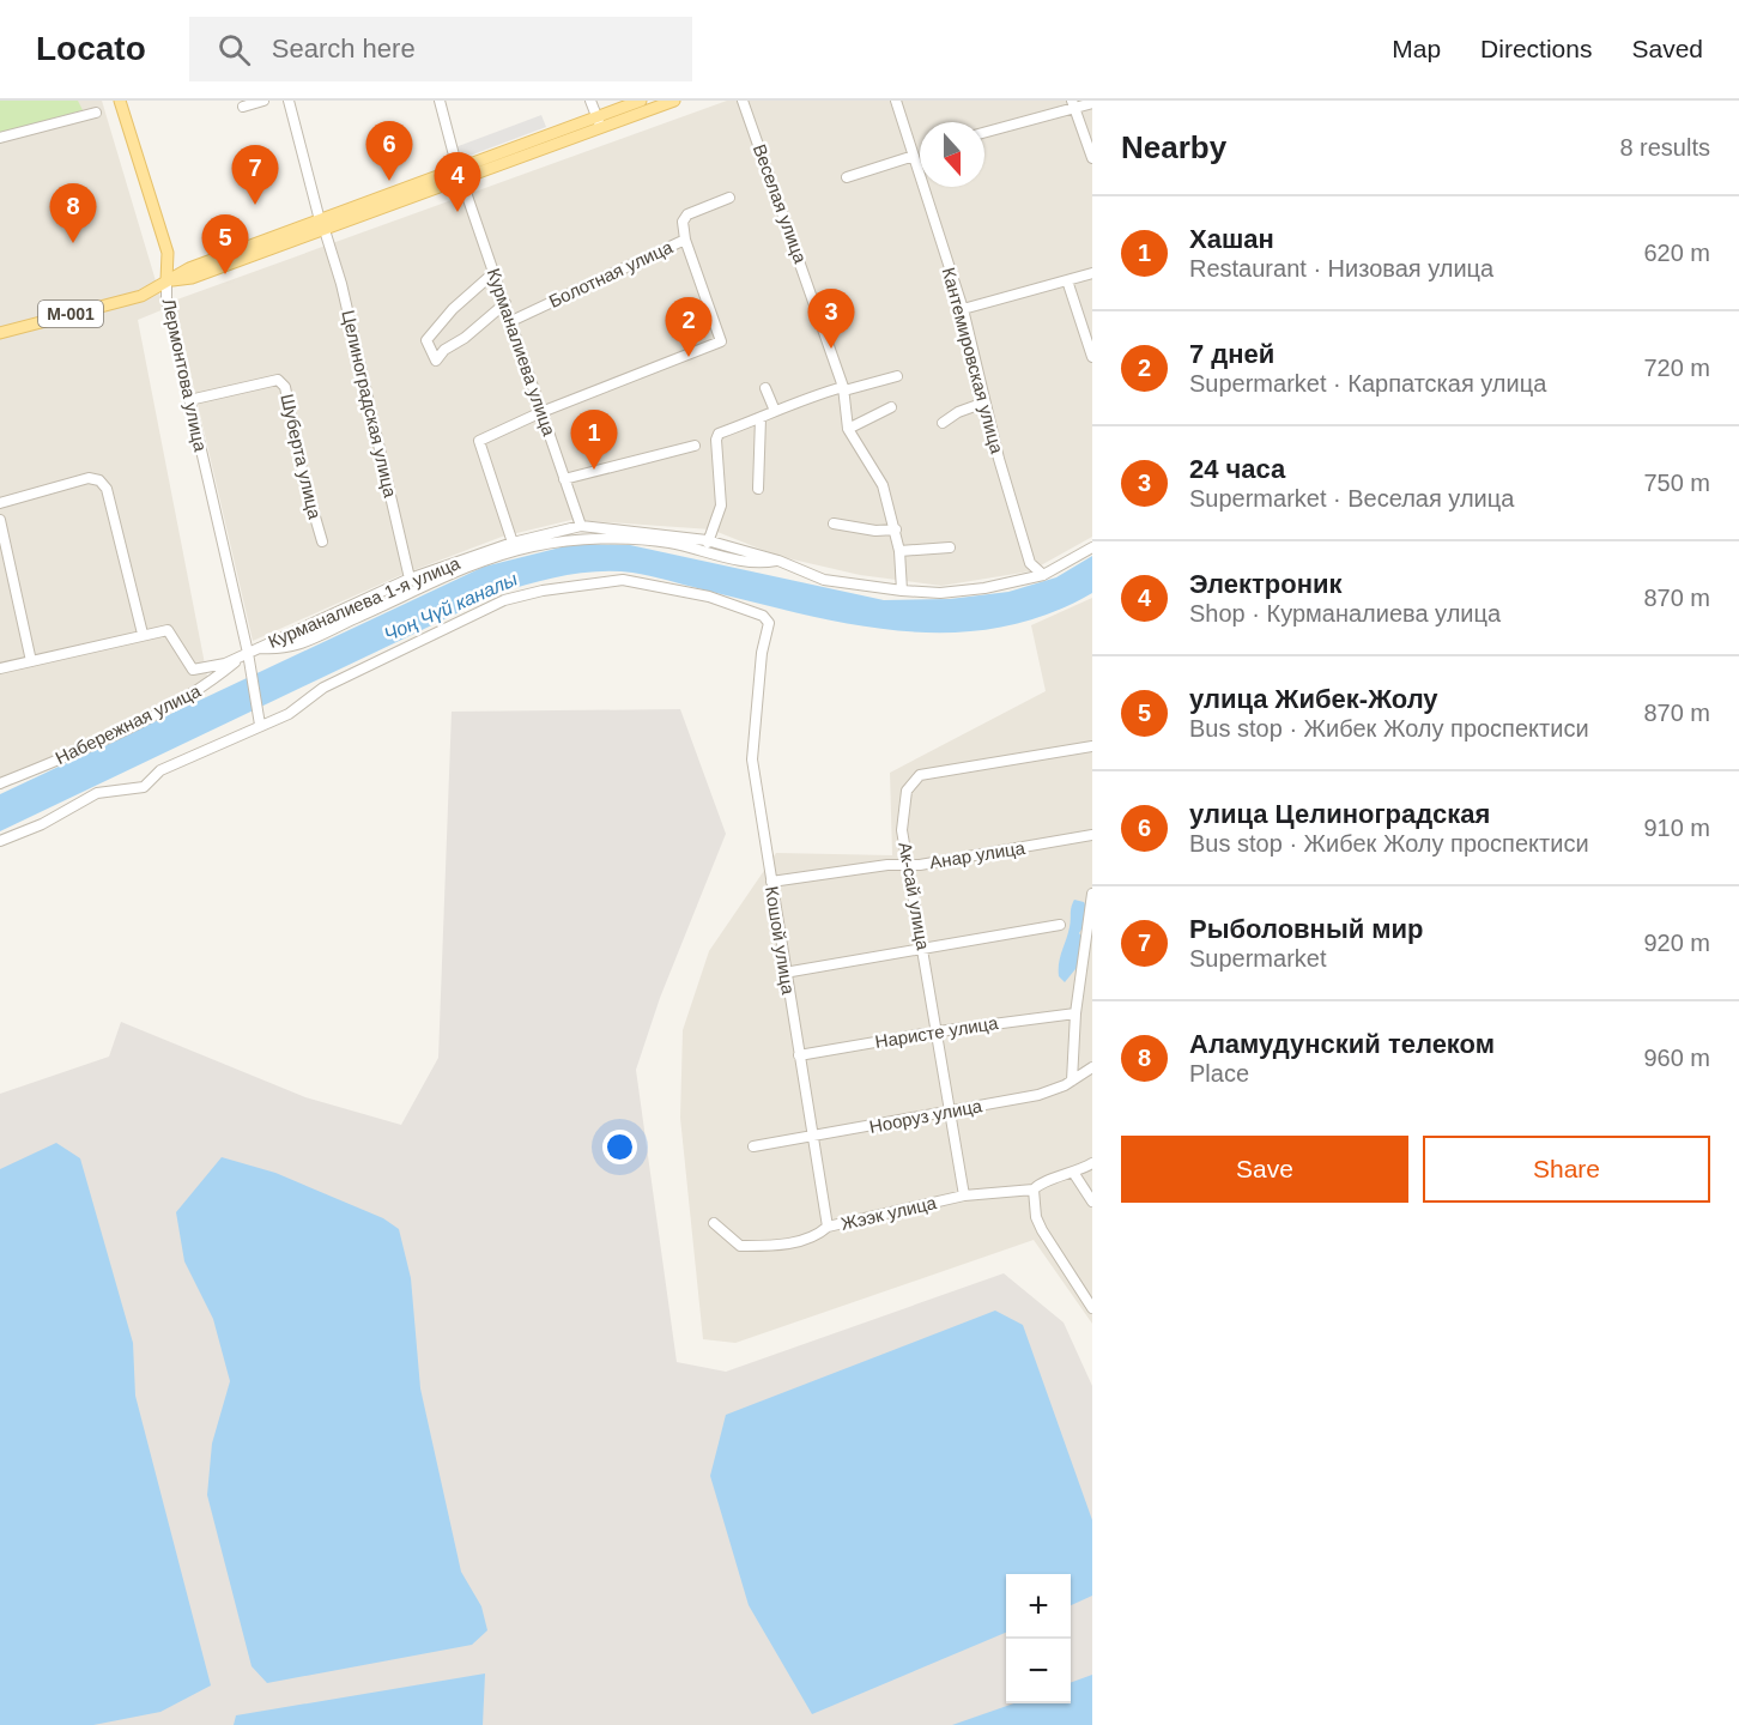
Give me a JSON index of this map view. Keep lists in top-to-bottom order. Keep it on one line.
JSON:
{"streets":{"main road":["М-001","Лермонтова улица"],"street":["Веселая улица","Болотная улица","Курманалиева улица","Кантемировская улица","Целиноградская улица","Шуберта улица","Курманалиева 1-я улица","Набережная улица","Анар улица","Ак-сай улица","Кошой улица","Наристе улица","Нооруз улица","Жээк улица"]},"crossings":[["Веселая улица","Курманалиева 1-я улица"],["Болотная улица","Курманалиева улица"],["М-001","Курманалиева улица"],["М-001","Лермонтова улица"],["М-001","Целиноградская улица"],["Курманалиева улица","Курманалиева 1-я улица"],["Кантемировская улица","Курманалиева 1-я улица"],["Лермонтова улица","Шуберта улица"],["Лермонтова улица","Курманалиева 1-я улица"],["Лермонтова улица","Набережная улица"],["Лермонтова улица","Кошой улица"],["Целиноградская улица","Курманалиева 1-я улица"],["Курманалиева 1-я улица","Набережная улица"],["Анар улица","Ак-сай улица"],["Анар улица","Кошой улица"],["Ак-сай улица","Наристе улица"],["Ак-сай улица","Нооруз улица"],["Ак-сай улица","Жээк улица"],["Кошой улица","Наристе улица"],["Кошой улица","Нооруз улица"],["Кошой улица","Жээк улица"]],"water":["Чоң Чүй каналы"],"north":"bottom","page":{"header":"Locato","search":"Search here","nav":["Map","Directions","Saved"],"heading":["Nearby","8 results"],"pins":["6","7","4","8","5","3","2","1"],"list":[{"mark":"1","name":"Хашан","note":"Restaurant · Низовая улица","value":"620 m"},{"mark":"2","name":"7 дней","note":"Supermarket · Карпатская улица","value":"720 m"},{"mark":"3","name":"24 часа","note":"Supermarket · Веселая улица","value":"750 m"},{"mark":"4","name":"Электроник","note":"Shop · Курманалиева улица","value":"870 m"},{"mark":"5","name":"улица Жибек-Жолу","note":"Bus stop · Жибек Жолу проспектиси","value":"870 m"},{"mark":"6","name":"улица Целиноградская","note":"Bus stop · Жибек Жолу проспектиси","value":"910 m"},{"mark":"7","name":"Рыболовный мир","note":"Supermarket","value":"920 m"},{"mark":"8","name":"Аламудунский телеком","note":"Place","value":"960 m"}],"buttons":["Save","Share"],"map_buttons":["+","−"]}}
